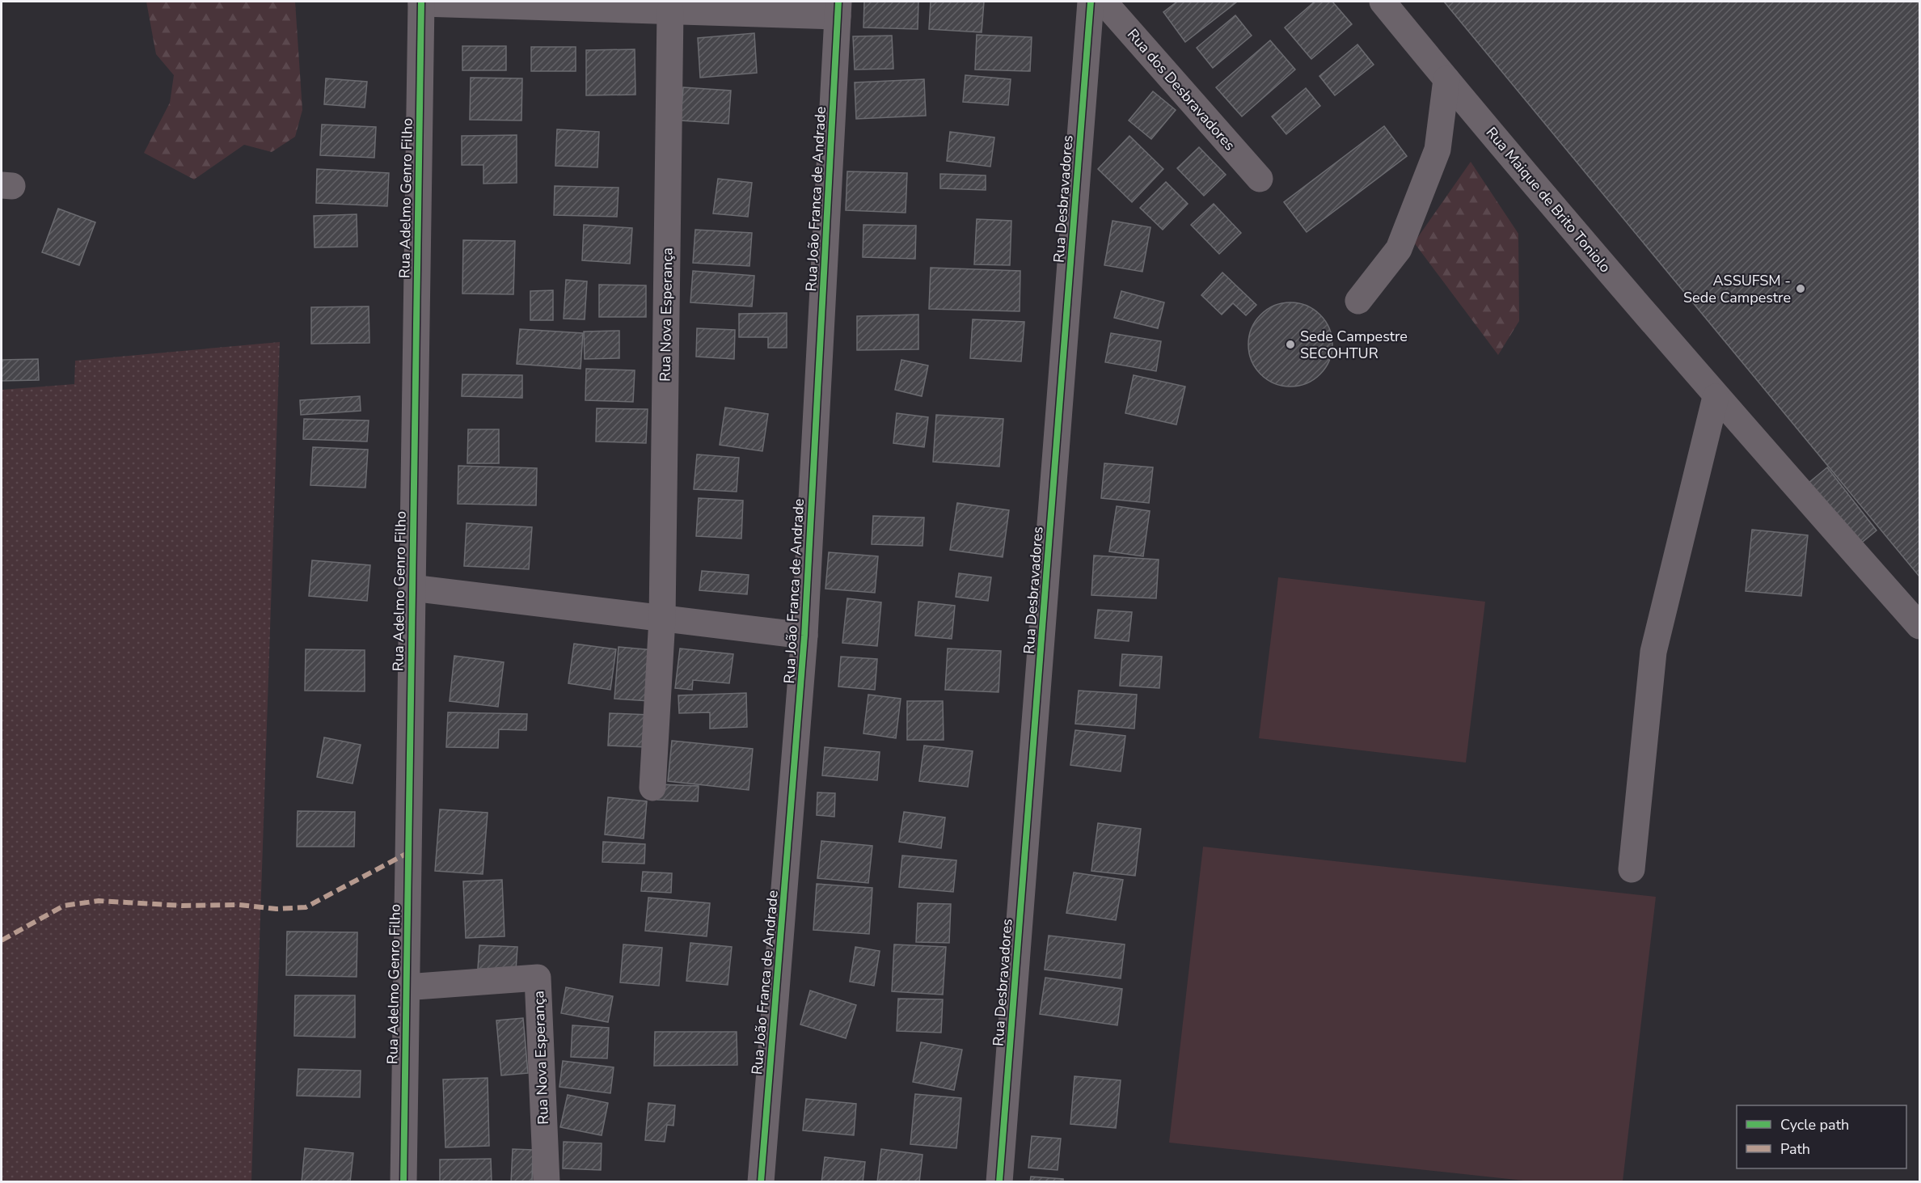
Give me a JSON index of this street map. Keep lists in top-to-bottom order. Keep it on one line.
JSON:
{"streets":{"street":["Rua dos Desbravadores","Rua Adelmo Genro Filho","Rua João Franca de Andrade","Rua Desbravadores","Rua Maique de Brito Toniolo","Rua Nova Esperança"]},"crossings":[["Rua Adelmo Genro Filho","Rua Nova Esperança"]],"places":["ASSUFSM - Sede Campestre","Sede Campestre SECOHTUR"],"legend":["Cycle path","Path"]}
